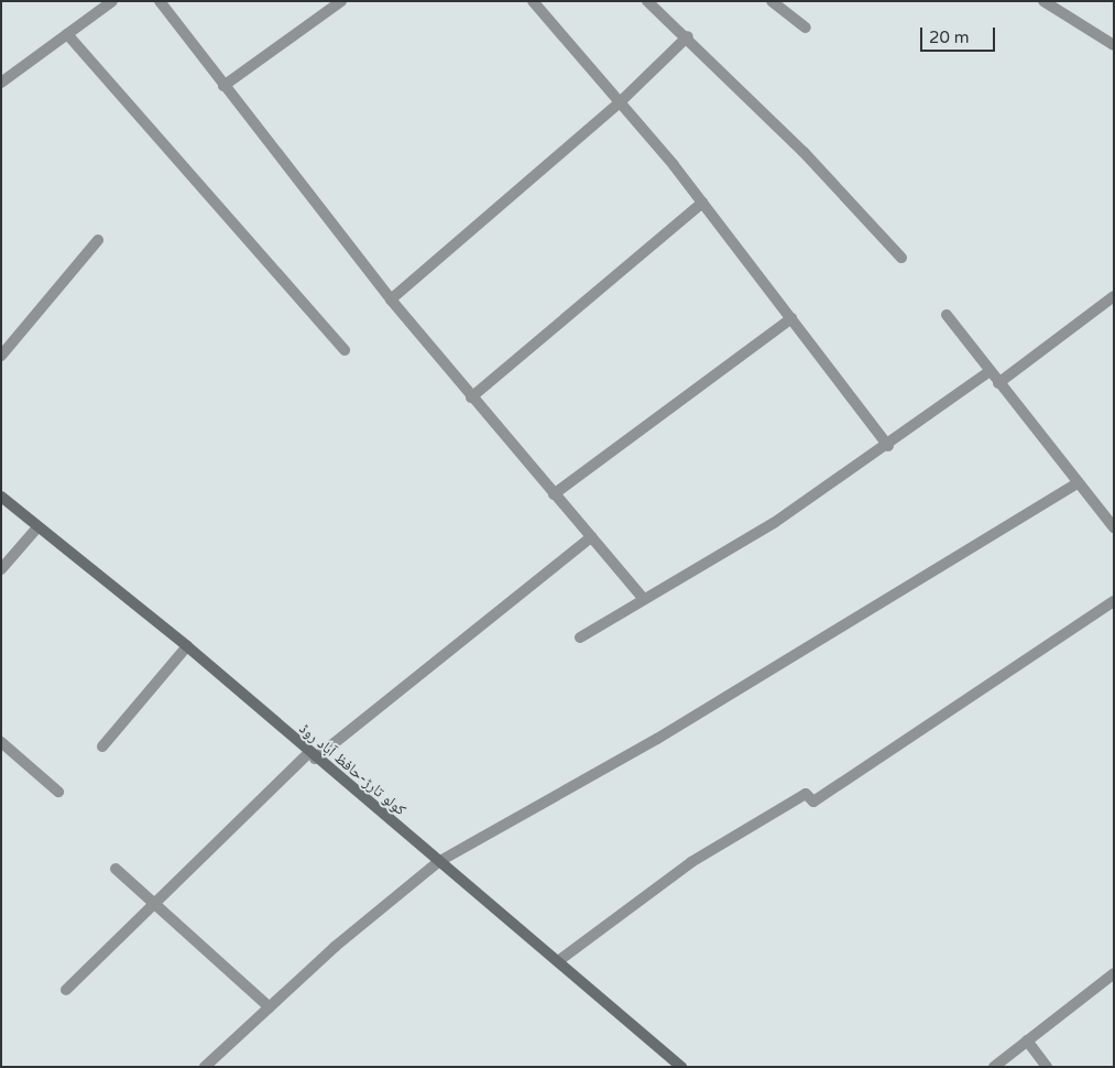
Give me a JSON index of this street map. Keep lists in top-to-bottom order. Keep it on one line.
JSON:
{"streets":{"main road":["کولو تارڑ-حافظ آباد روڈ"]},"scale_bar":"20 m"}
